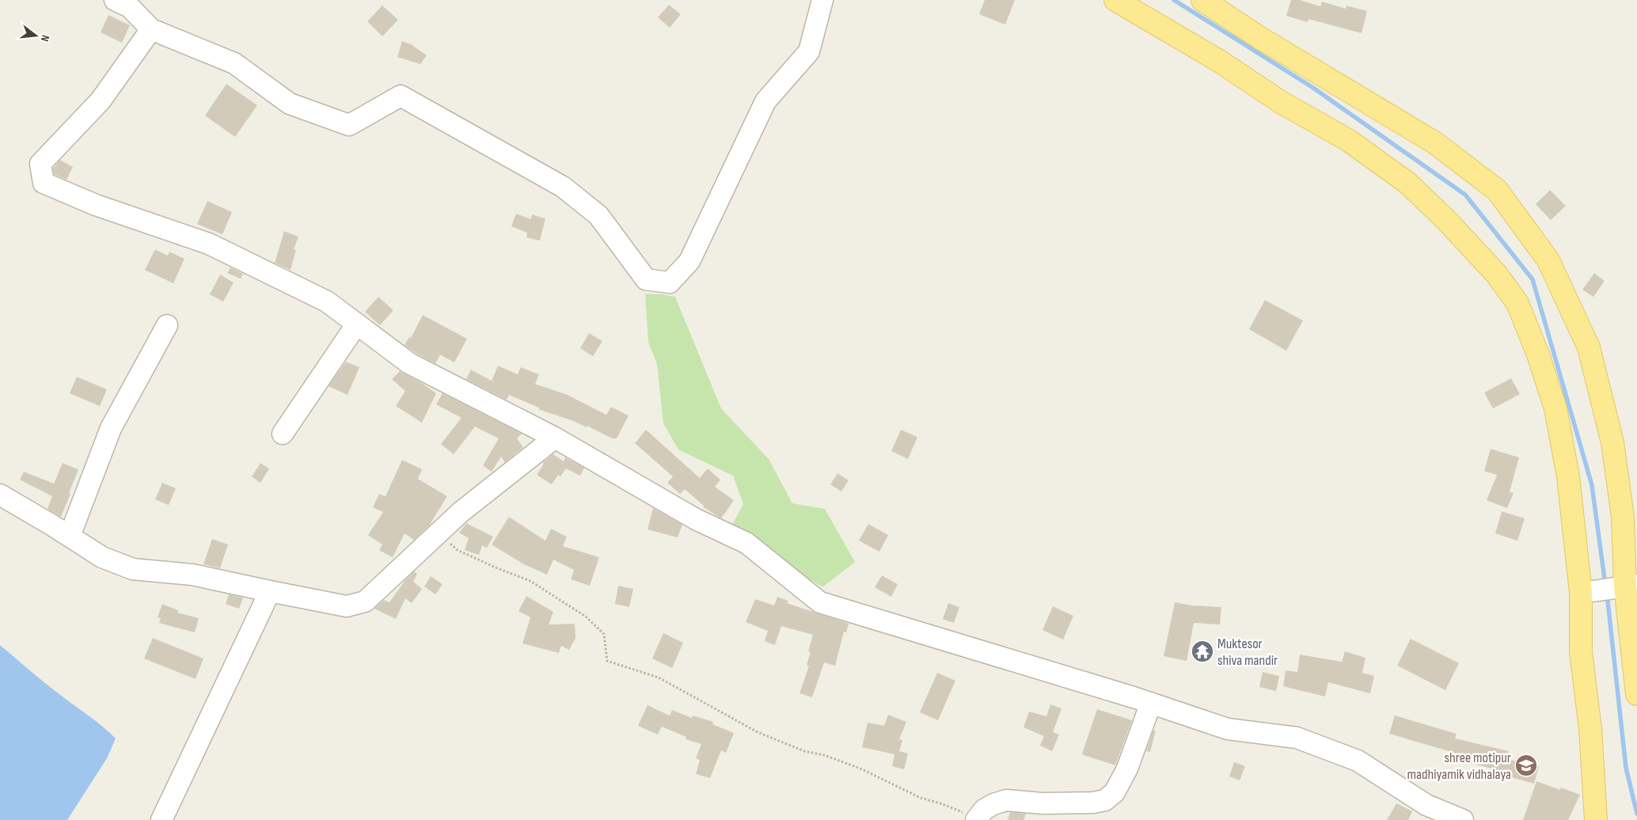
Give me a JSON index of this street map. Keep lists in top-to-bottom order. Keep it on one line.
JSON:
{"places":{"temple":["Muktesor shiva mandir"],"school or university":["shree motipur madhiyamik vidhalaya"]},"north":"right"}
